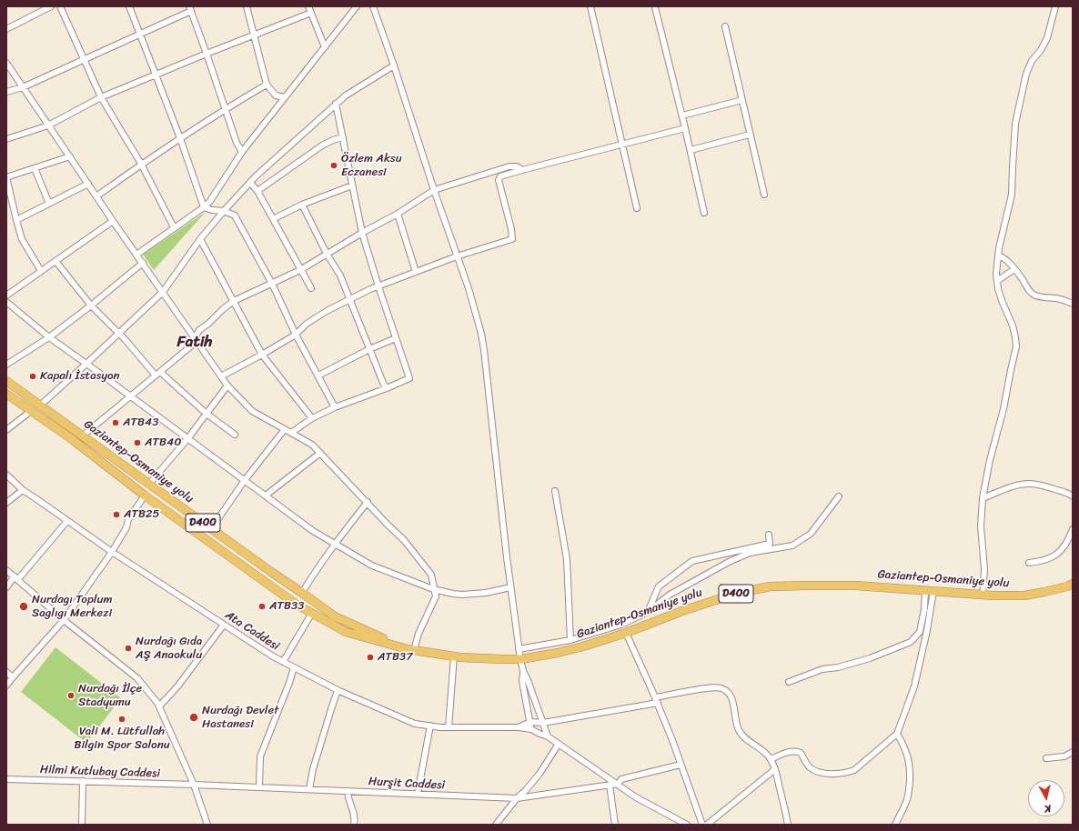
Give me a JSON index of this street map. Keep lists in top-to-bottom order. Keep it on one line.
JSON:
{"streets":{"highway":["Gaziantep-Osmaniye yolu","D400"],"street":["Ata Caddesi","Hilmi Kutlubay Caddesi","Hurşit Caddesi"]},"crossings":[["Ata Caddesi","Hurşit Caddesi"],["Hilmi Kutlubay Caddesi","Hurşit Caddesi"]],"districts":["Fatih"],"places":["Özlem Aksu Eczanesi","Kapalı İstasyon","ATB43","ATB40","ATB25","Nurdagı Toplum Saglıgı Merkezi","ATB33","Nurdağı Gıda AŞ Anaokulu","ATB37","Nurdağı İlçe Stadyumu","Nurdağı Devlet Hastanesi","Vali M. Lütfullah Bilgin Spor Salonu"],"north":"bottom"}
